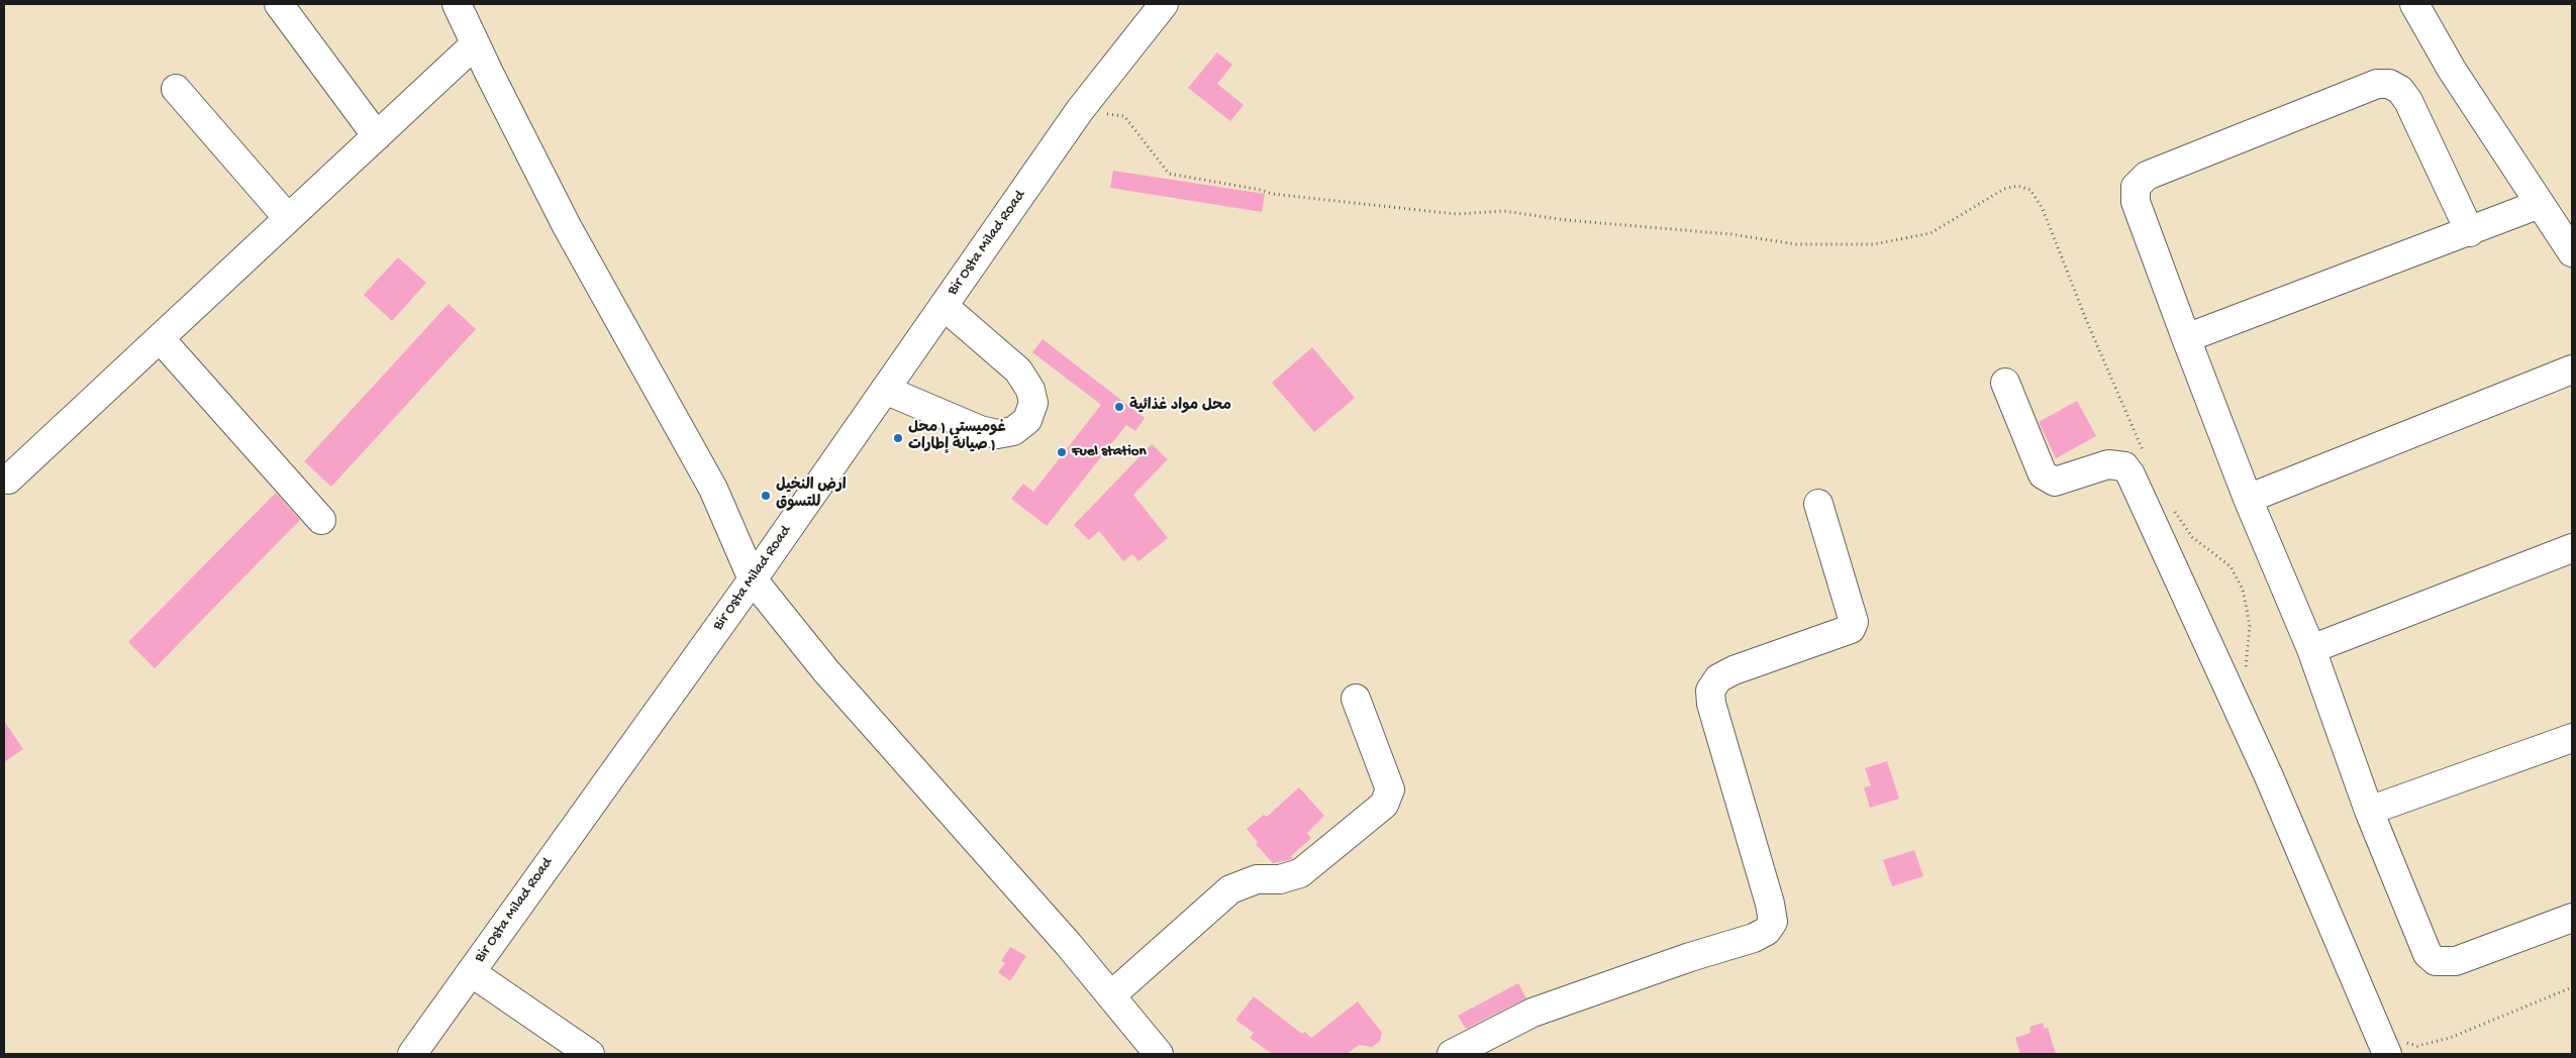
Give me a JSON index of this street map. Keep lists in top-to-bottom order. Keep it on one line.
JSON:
{"streets":{"street":["Bir Osta Milad Road"]},"places":["محل مواد غذائية","غوميستي ( محل صيانة إطارات )","Fuel station","ارض النخيل للتسوق"]}
